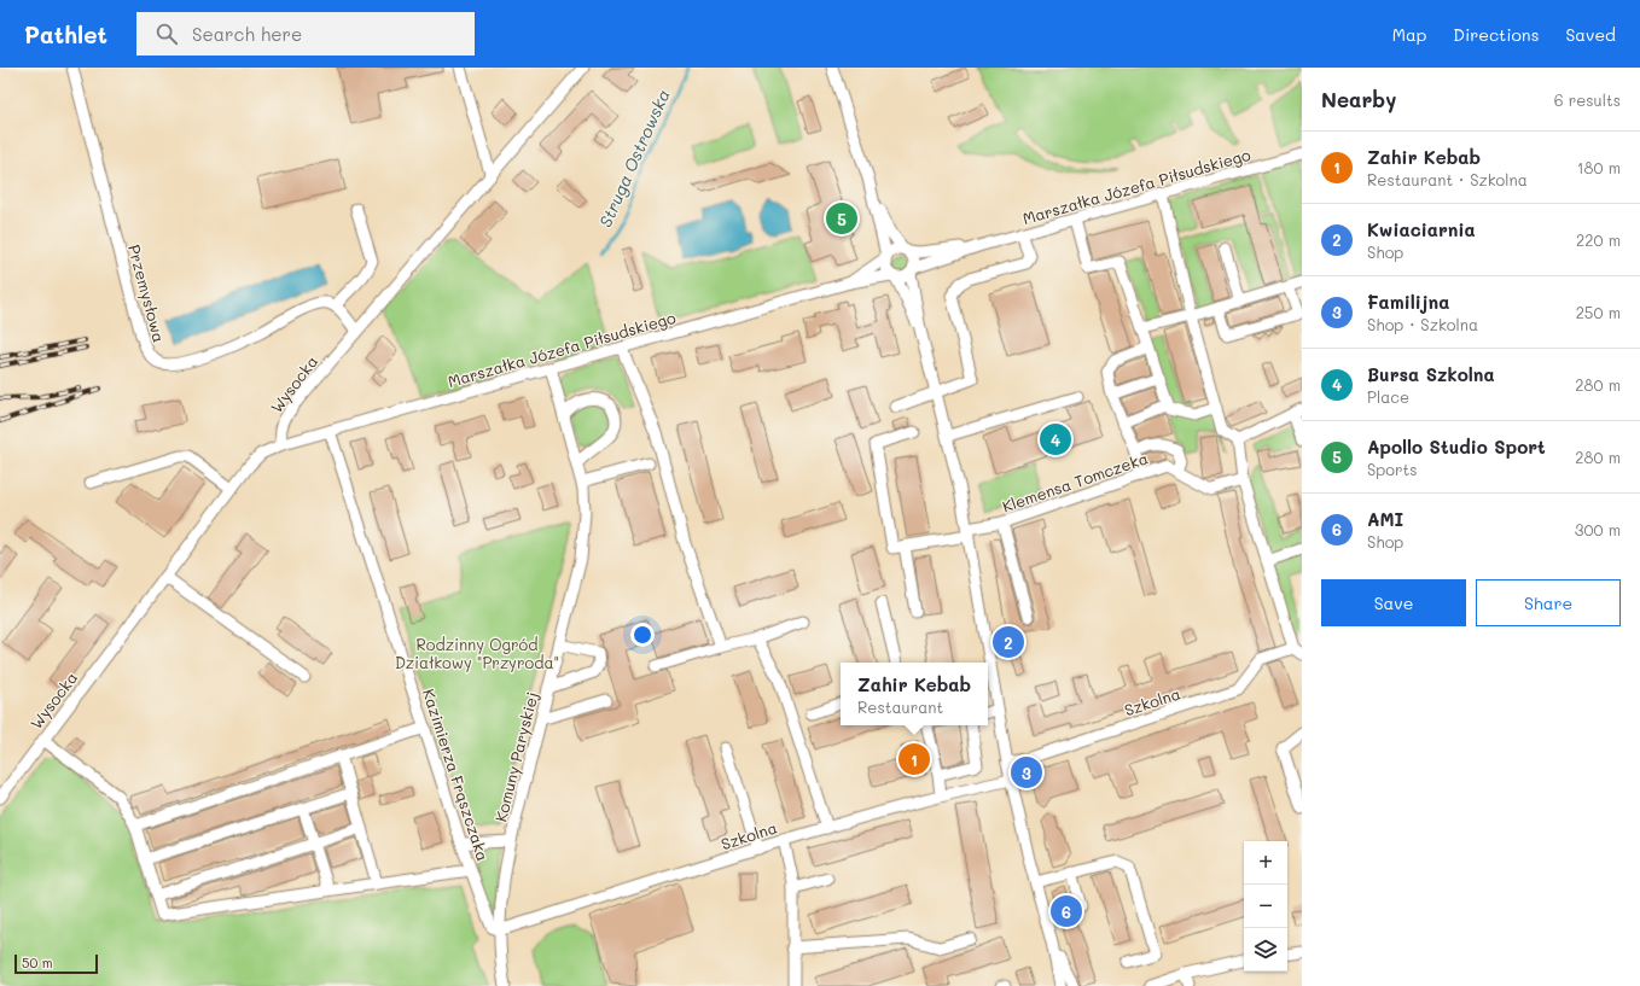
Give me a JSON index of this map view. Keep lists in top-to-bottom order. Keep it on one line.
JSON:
{"streets":{"street":["Marszałka Józefa Piłsudskiego","Przemysłowa","Wysocka","Klemensa Tomczeka","Szkolna","Komuny Paryskiej","Kazimierza Frąszczaka"]},"crossings":[["Marszałka Józefa Piłsudskiego","Wysocka"],["Marszałka Józefa Piłsudskiego","Komuny Paryskiej"],["Marszałka Józefa Piłsudskiego","Kazimierza Frąszczaka"],["Szkolna","Komuny Paryskiej"],["Szkolna","Kazimierza Frąszczaka"],["Komuny Paryskiej","Kazimierza Frąszczaka"]],"water":["Struga Ostrowska"],"parks":["Rodzinny Ogród Działkowy \"Przyroda\""],"scale_bar":"50 m","page":{"header":"Pathlet","search":"Search here","nav":["Map","Directions","Saved"],"heading":["Nearby","6 results"],"list":[{"mark":"1","name":"Zahir Kebab","note":"Restaurant · Szkolna","value":"180 m"},{"mark":"2","name":"Kwiaciarnia","note":"Shop","value":"220 m"},{"mark":"3","name":"Familijna","note":"Shop · Szkolna","value":"250 m"},{"mark":"4","name":"Bursa Szkolna","note":"Place","value":"280 m"},{"mark":"5","name":"Apollo Studio Sport","note":"Sports","value":"280 m"},{"mark":"6","name":"AMI","note":"Shop","value":"300 m"}],"pins":["5","4","2","1","3","6"],"buttons":["Save","Share"],"popup":["Zahir Kebab","Restaurant"],"map_buttons":["+","−"],"scale":"50 m"}}
